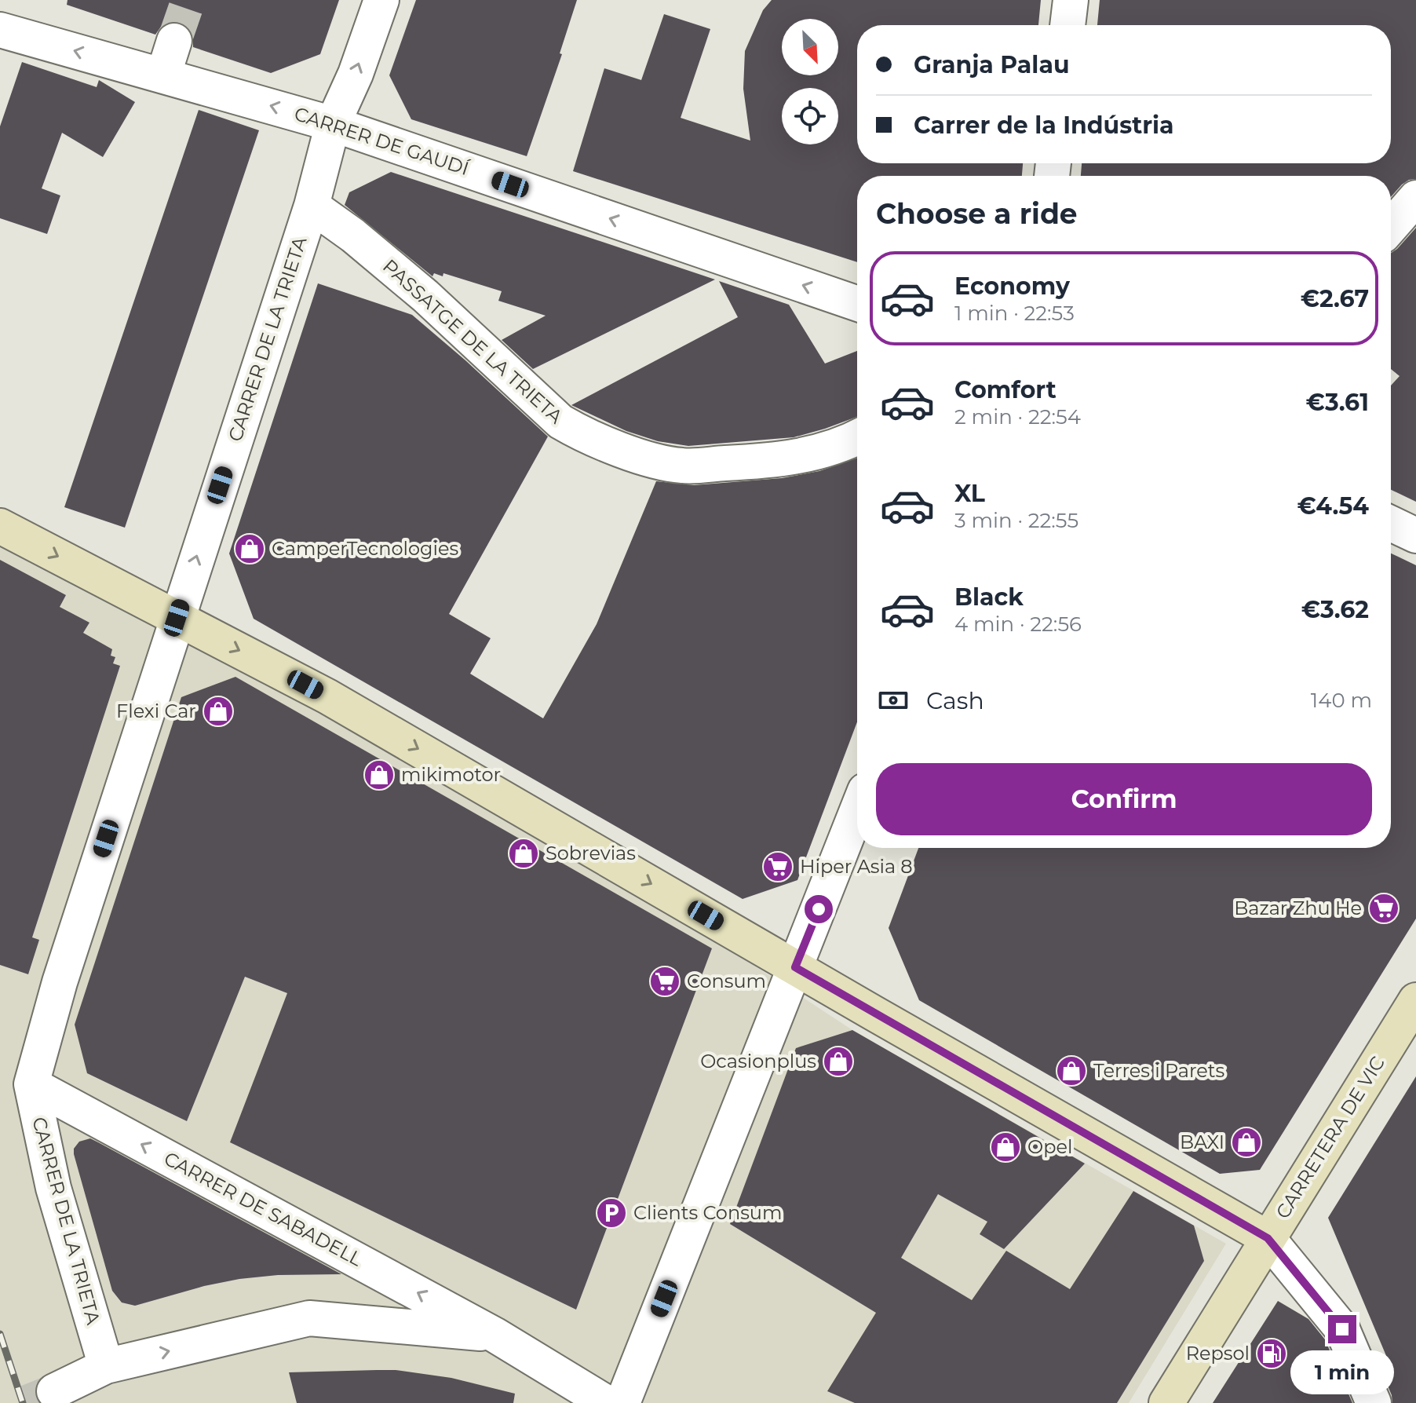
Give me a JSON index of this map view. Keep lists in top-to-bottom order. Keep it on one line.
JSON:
{"streets":{"street":["CARRER DE GAUDÍ","CARRER DE LA TRIETA","PASSATGE DE LA TRIETA","CARRETERA DE VIC","CARRER DE SABADELL"]},"crossings":[["CARRER DE GAUDÍ","CARRER DE LA TRIETA"],["CARRER DE LA TRIETA","PASSATGE DE LA TRIETA"],["CARRER DE LA TRIETA","CARRER DE SABADELL"]],"one_way":["CARRER DE GAUDÍ","CARRER DE LA TRIETA","CARRER DE SABADELL"],"places":{"shop":["CamperTecnologies","Flexi Car","mikimotor","Sobrevias","Ocasionplus","Terres i Parets","BAXI","Opel"],"supermarket":["Hiper Asia 8","Bazar Zhu He","Consum"],"parking":["Clients Consum"],"fuel station":["Repsol"]},"north":"bottom right","page":{"banner":["Granja Palau","Carrer de la Indústria"],"heading":"Choose a ride","list":[{"name":"Economy","note":"1 min · 22:53","value":"€2.67"},{"name":"Comfort","note":"2 min · 22:54","value":"€3.61"},{"name":"XL","note":"3 min · 22:55","value":"€4.54"},{"name":"Black","note":"4 min · 22:56","value":"€3.62"}],"pay":["Cash","140 m"],"buttons":"Confirm","bubble":"1 min"}}
